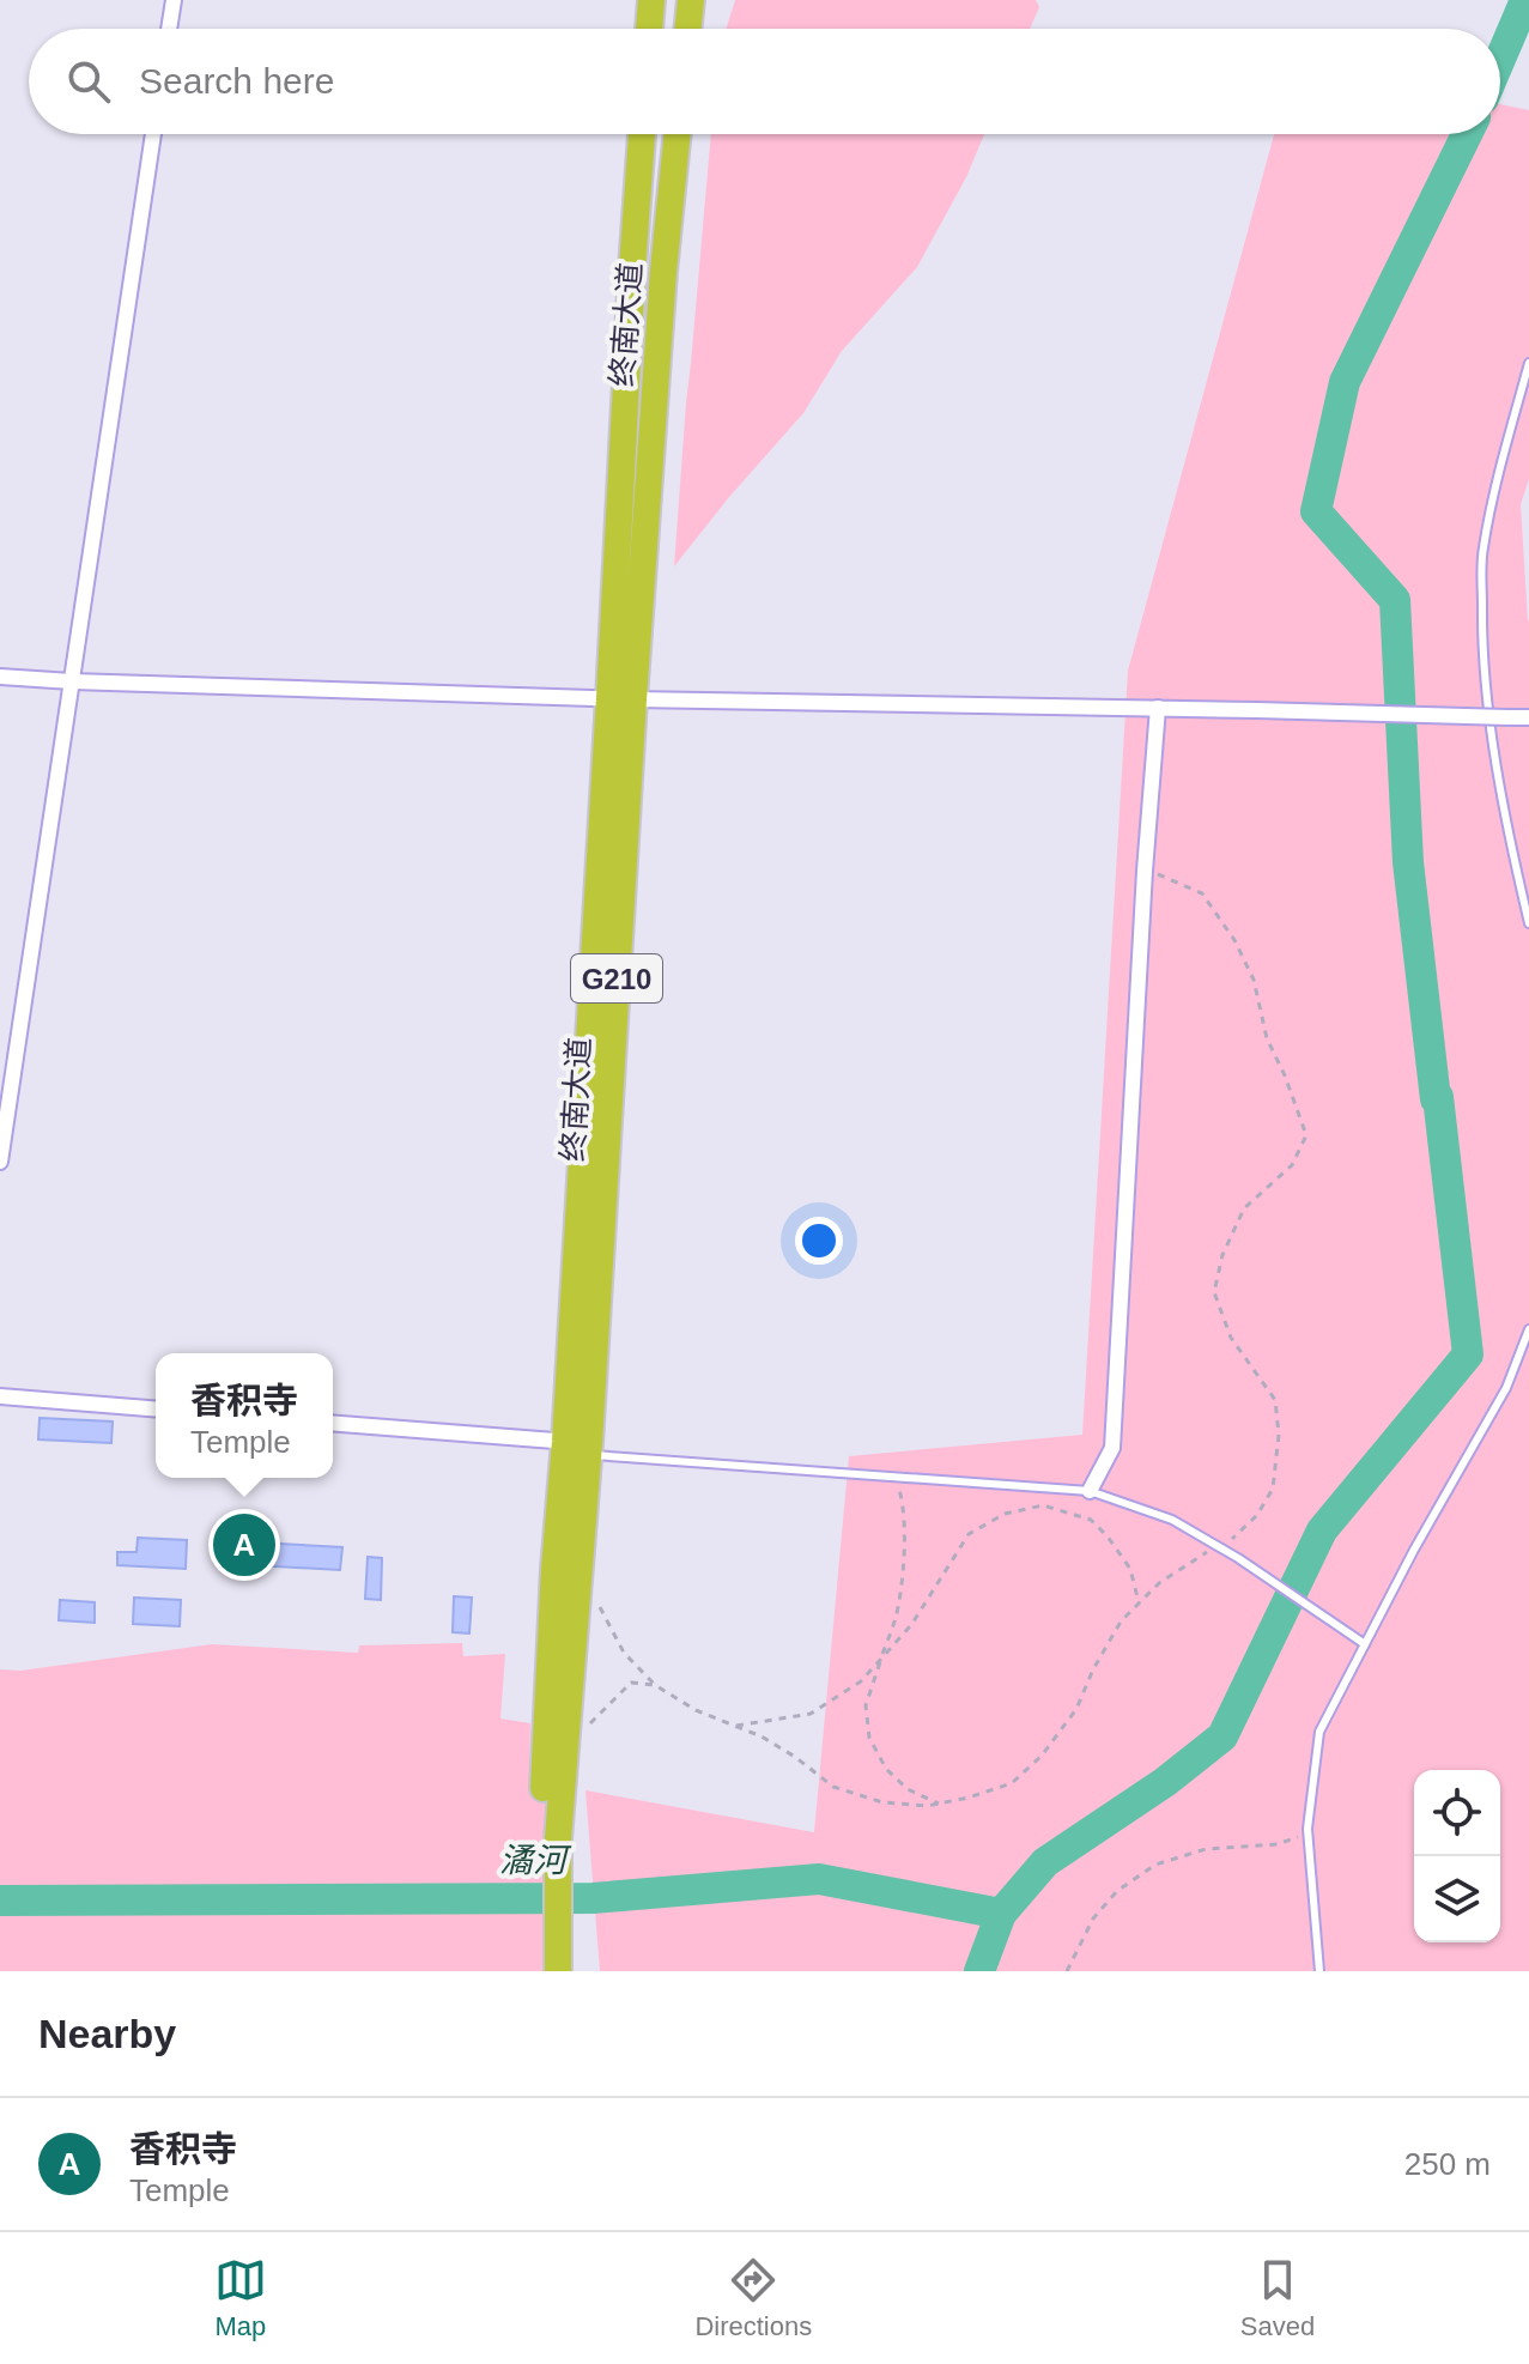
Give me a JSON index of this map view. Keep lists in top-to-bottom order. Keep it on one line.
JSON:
{"streets":{"highway":["终南大道","G210"]},"water":["潏河"],"page":{"search":"Search here","popup":["香积寺","Temple"],"pins":"A","heading":"Nearby","list":[{"mark":"A","name":"香积寺","note":"Temple","value":"250 m"}],"nav":["Map","Directions","Saved"]}}
